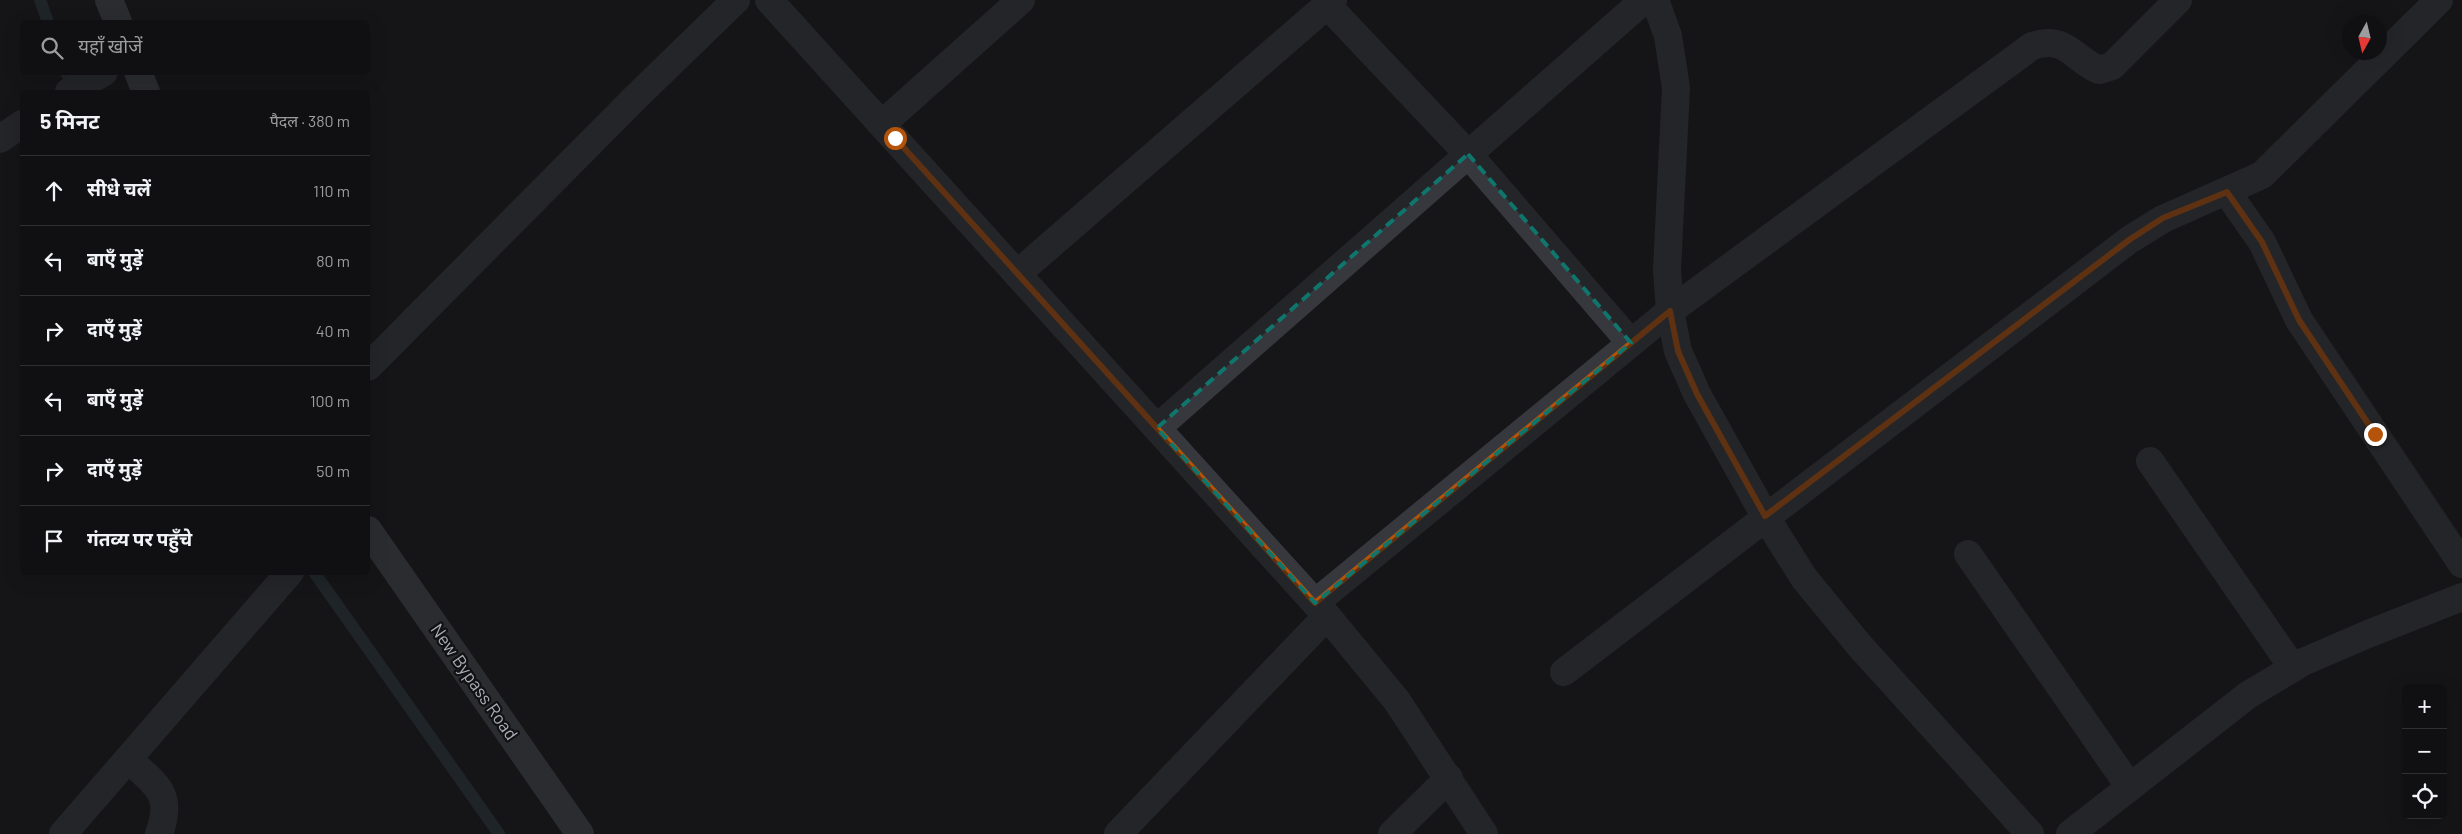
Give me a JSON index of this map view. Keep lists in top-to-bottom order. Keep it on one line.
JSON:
{"streets":{"main road":["New Bypass Road"]},"north":"bottom","page":{"search":"यहाँ खोजें","heading":["5 मिनट","पैदल · 380 m"],"list":[["सीधे चलें","110 m"],["बाएँ मुड़ें","80 m"],["दाएँ मुड़ें","40 m"],["बाएँ मुड़ें","100 m"],["दाएँ मुड़ें","50 m"],"गंतव्य पर पहुँचे"],"map_buttons":["+","−"]}}
